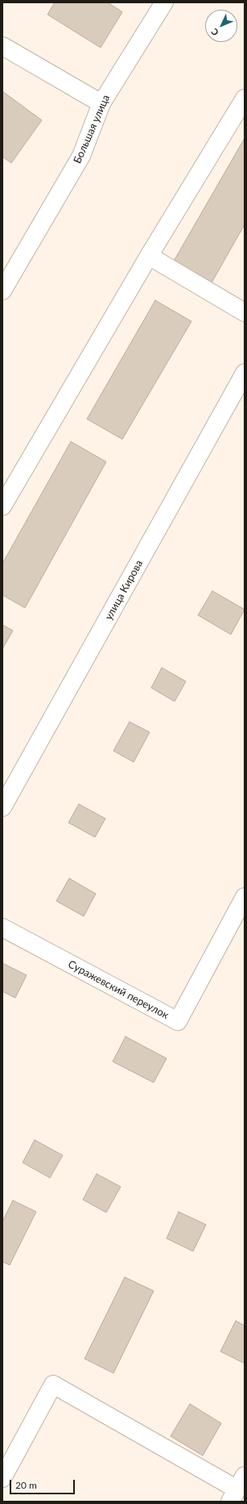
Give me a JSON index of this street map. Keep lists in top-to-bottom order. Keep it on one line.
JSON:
{"streets":{"street":["Большая улица","улица Кирова","Суражевский переулок"]},"scale_bar":"20 m","north":"bottom left"}
